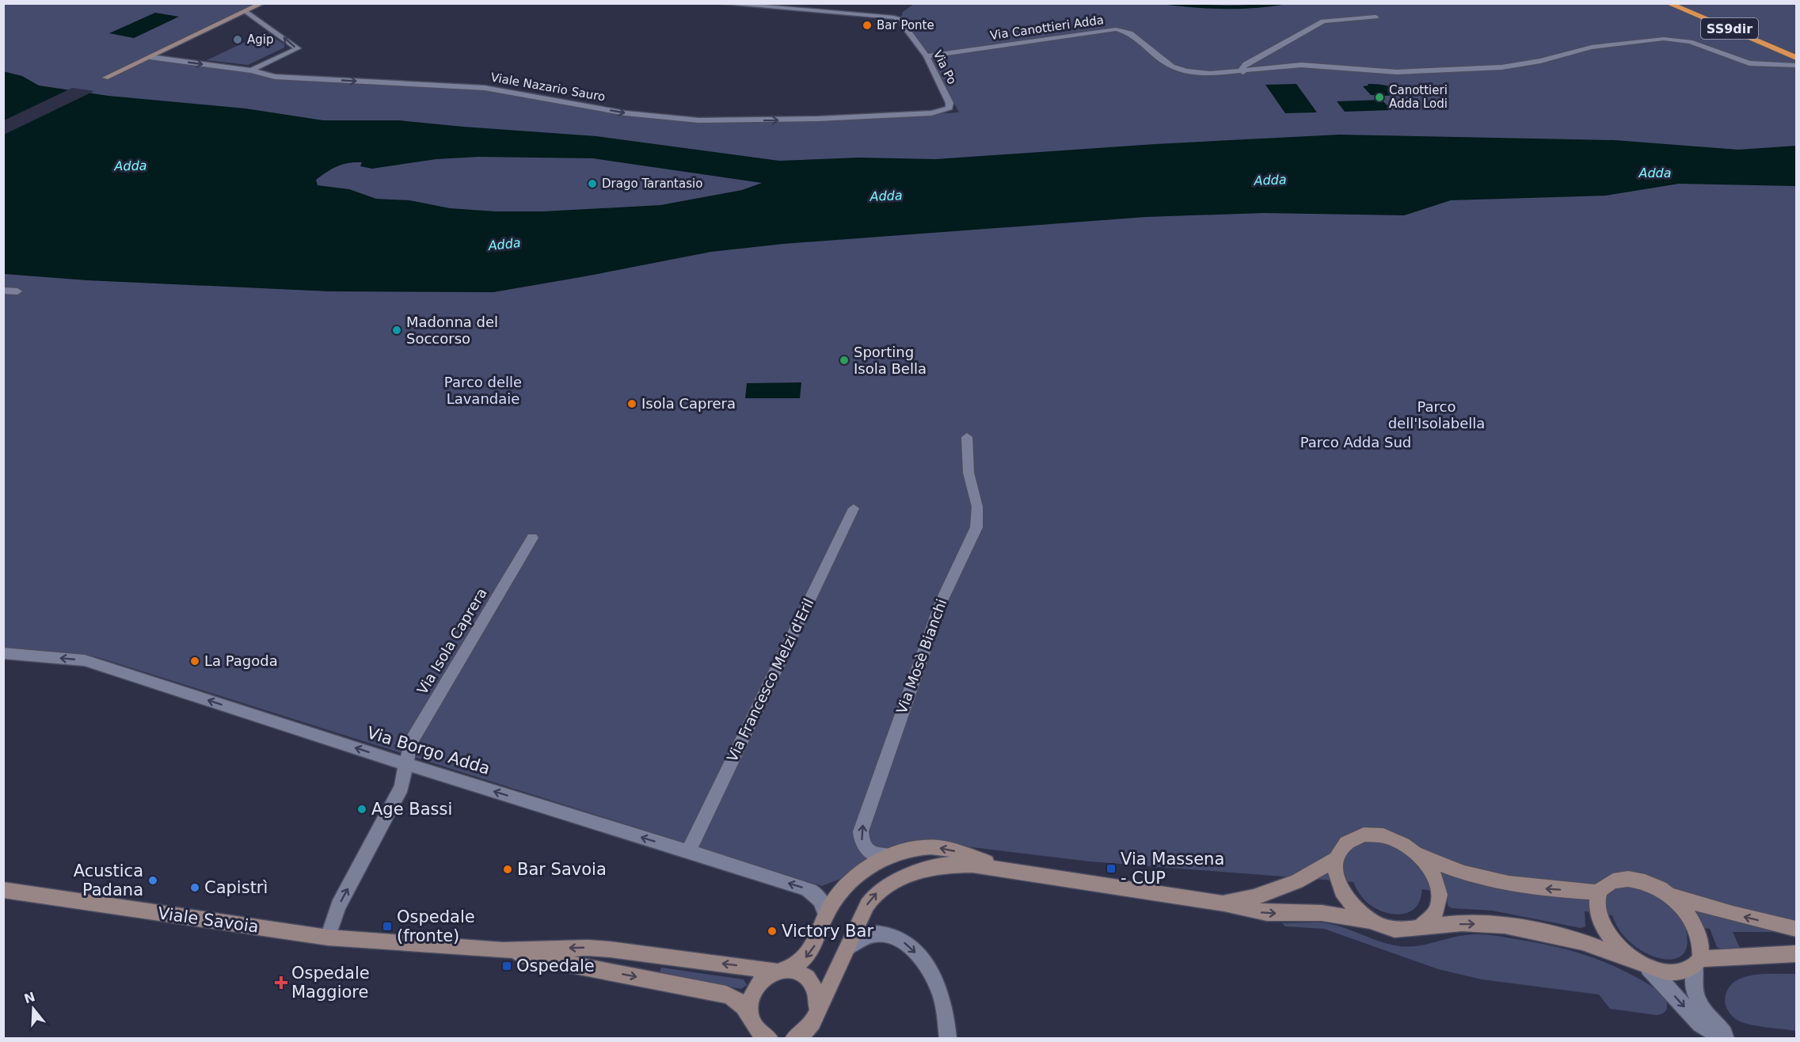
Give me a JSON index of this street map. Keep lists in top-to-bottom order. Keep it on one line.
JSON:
{"streets":{"highway":["SS9dir"],"street":["Via Canottieri Adda","Via Po","Viale Nazario Sauro","Via Isola Caprera","Via Mosè Bianchi","Via Francesco Melzi d'Eril","Via Borgo Adda","Viale Savoia"]},"crossings":[["Via Canottieri Adda","Via Po"],["Via Po","Viale Nazario Sauro"],["Via Isola Caprera","Via Borgo Adda"],["Via Isola Caprera","Viale Savoia"],["Via Francesco Melzi d'Eril","Via Borgo Adda"]],"one_way":["Viale Nazario Sauro","Via Isola Caprera","Via Mosè Bianchi","Via Borgo Adda"],"water":["Adda"],"parks":["Parco delle Lavandaie","Parco dell'Isolabella","Parco Adda Sud"],"places":{"other":["Bar Ponte","Agip","Canottieri Adda Lodi","Drago Tarantasio","Madonna del Soccorso","Sporting Isola Bella","Isola Caprera","La Pagoda","Age Bassi","Bar Savoia","Acustica Padana","Capistrì","Victory Bar"],"transit":["Via Massena - CUP","Ospedale (fronte)","Ospedale"],"health":["Ospedale Maggiore"]},"north":"top"}
